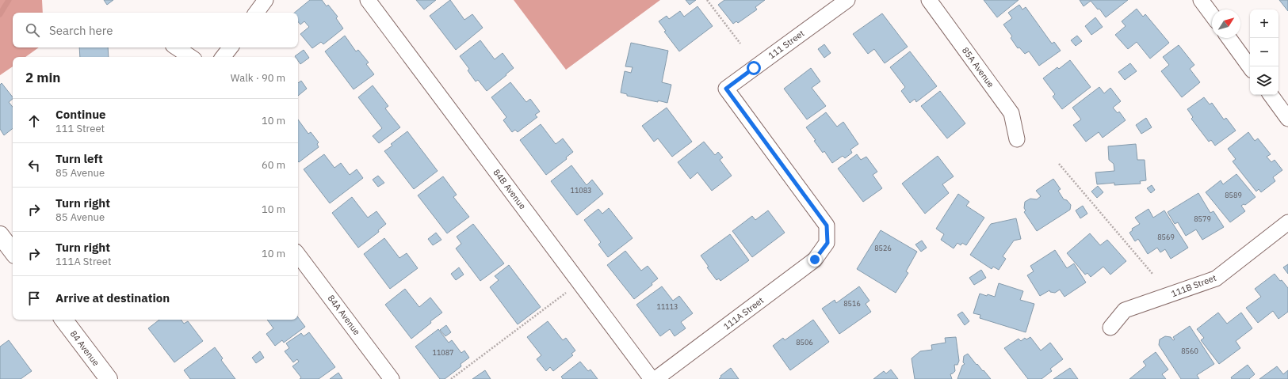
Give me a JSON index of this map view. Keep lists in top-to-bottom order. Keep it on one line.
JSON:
{"streets":{"street":["111 Street","85A Avenue","84B Avenue","111B Street","111A Street","84A Avenue","84 Avenue"]},"crossings":[["111 Street","111A Street"]],"house_numbers":["11083","8589","8579","8569","8526","8516","11113","8506","8560","11087"],"north":"top right","page":{"map_buttons":["+","−"],"search":"Search here","heading":["2 min","Walk · 90 m"],"list":[["Continue","111 Street","10 m"],["Turn left","85 Avenue","60 m"],["Turn right","85 Avenue","10 m"],["Turn right","111A Street","10 m"],"Arrive at destination"]}}
